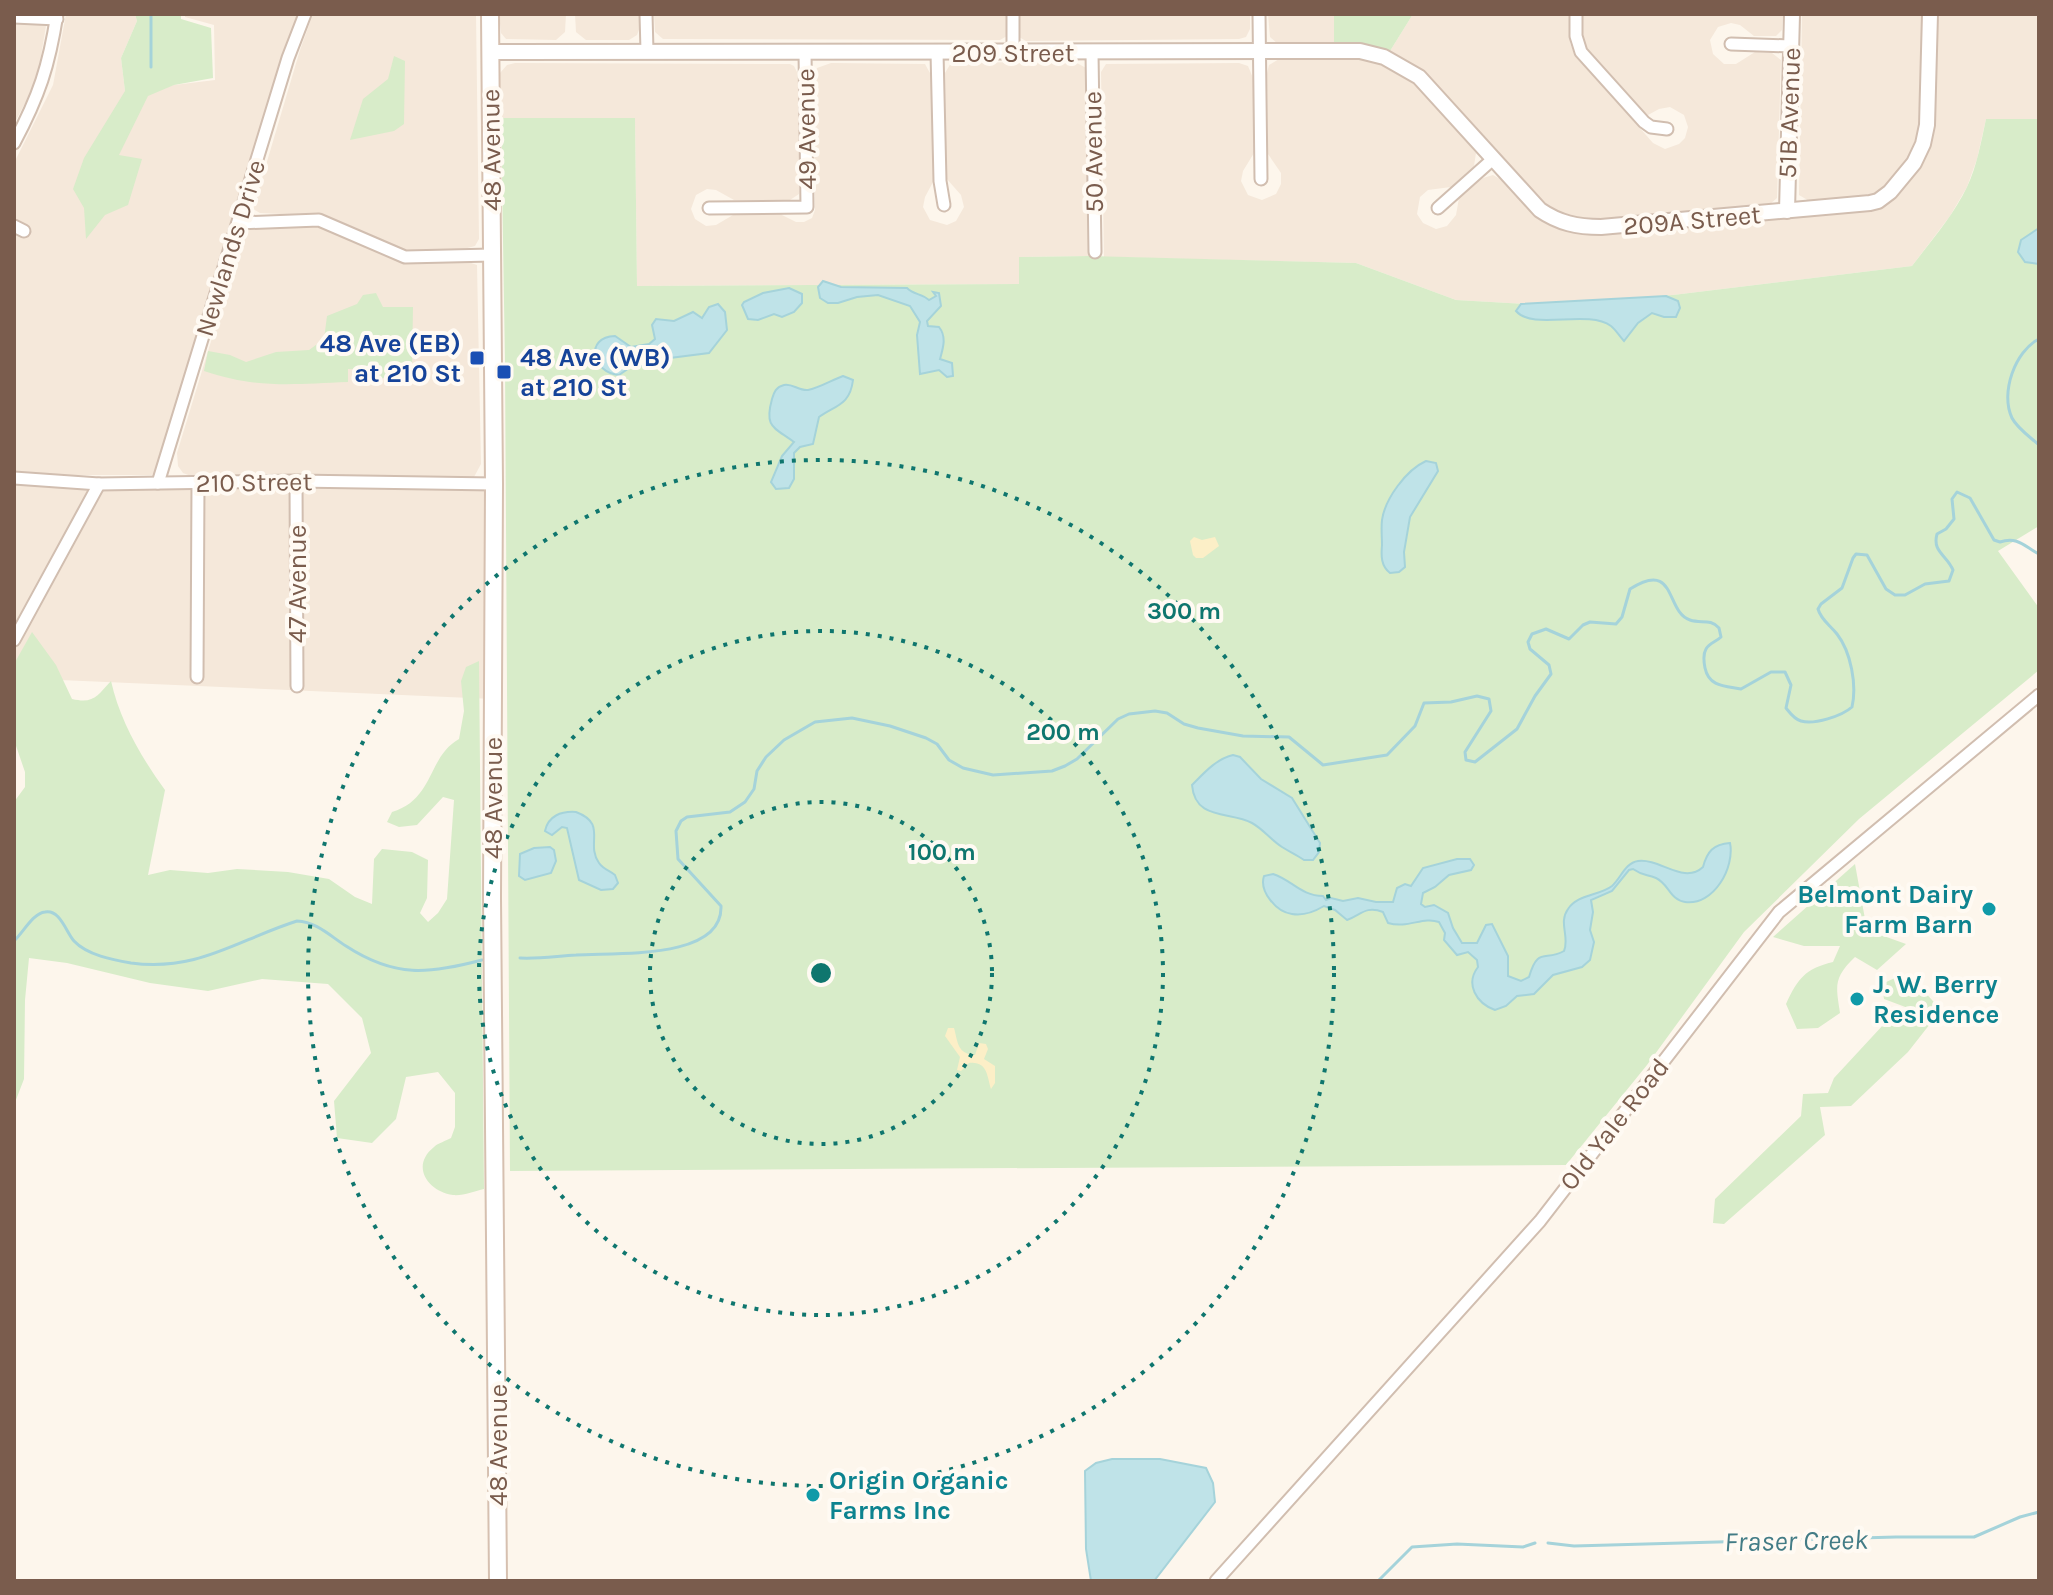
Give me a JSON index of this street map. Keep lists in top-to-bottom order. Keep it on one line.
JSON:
{"streets":{"main road":["48 Avenue"],"street":["209 Street","51B Avenue","49 Avenue","50 Avenue","209A Street","Newlands Drive","210 Street","47 Avenue","Old Yale Road"]},"crossings":[["209 Street","49 Avenue"],["209 Street","48 Avenue"],["209 Street","50 Avenue"],["209 Street","209A Street"],["51B Avenue","209A Street"],["48 Avenue","210 Street"],["Newlands Drive","210 Street"],["210 Street","47 Avenue"]],"water":["Fraser Creek"],"places":{"transit":["48 Ave (EB) at 210 St","48 Ave (WB) at 210 St"],"other":["Belmont Dairy Farm Barn","J. W. Berry Residence","Origin Organic Farms Inc"]},"rings":["300 m","200 m","100 m"]}
